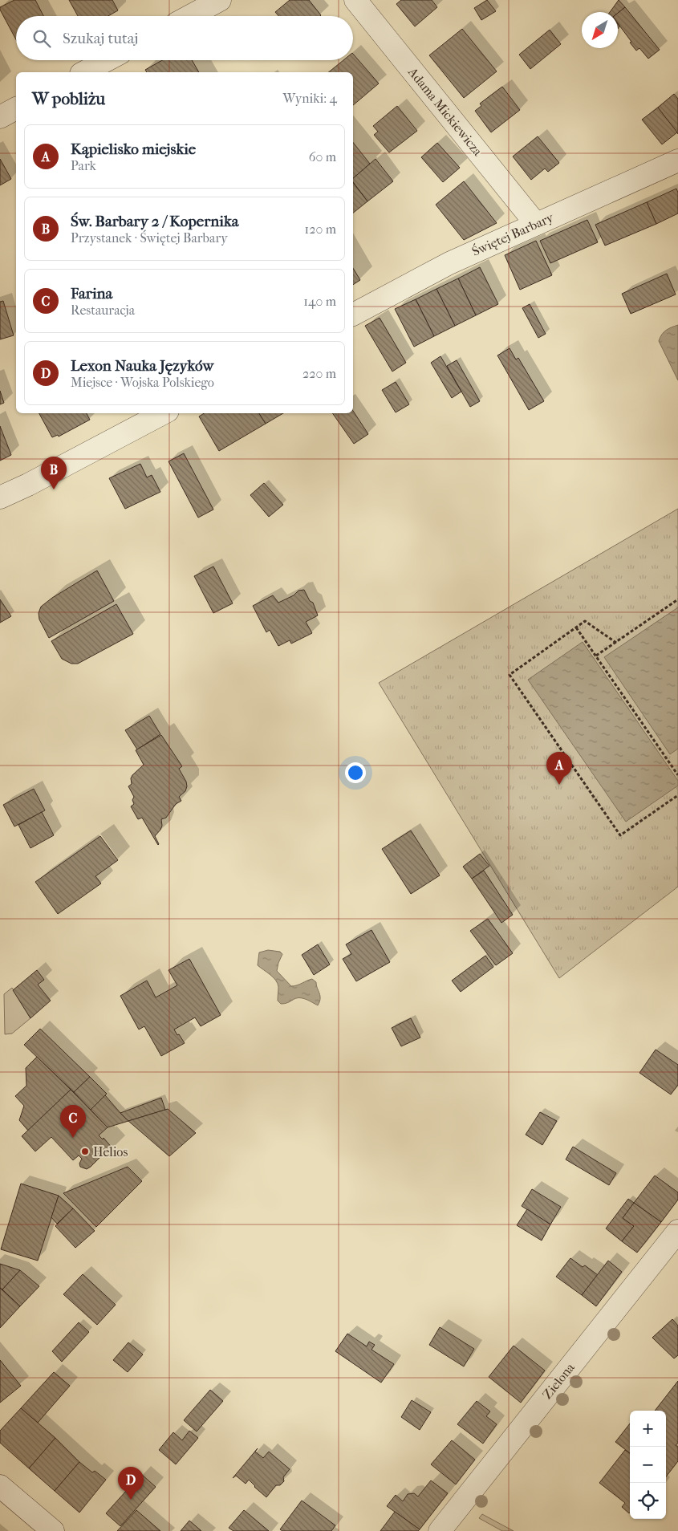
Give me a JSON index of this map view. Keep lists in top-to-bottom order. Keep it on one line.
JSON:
{"streets":{"street":["Adama Mickiewicza","Świętej Barbary","Zielona"]},"crossings":[["Adama Mickiewicza","Świętej Barbary"]],"places":["Helios"],"north":"bottom left","page":{"search":"Szukaj tutaj","heading":["W pobliżu","Wyniki: 4"],"list":[{"mark":"A","name":"Kąpielisko miejskie","note":"Park","value":"60 m"},{"mark":"B","name":"Św. Barbary 2 / Kopernika","note":"Przystanek · Świętej Barbary","value":"120 m"},{"mark":"C","name":"Farina","note":"Restauracja","value":"140 m"},{"mark":"D","name":"Lexon Nauka Języków","note":"Miejsce · Wojska Polskiego","value":"220 m"}],"pins":["B","A","C","D"],"map_buttons":["+","−"]}}
